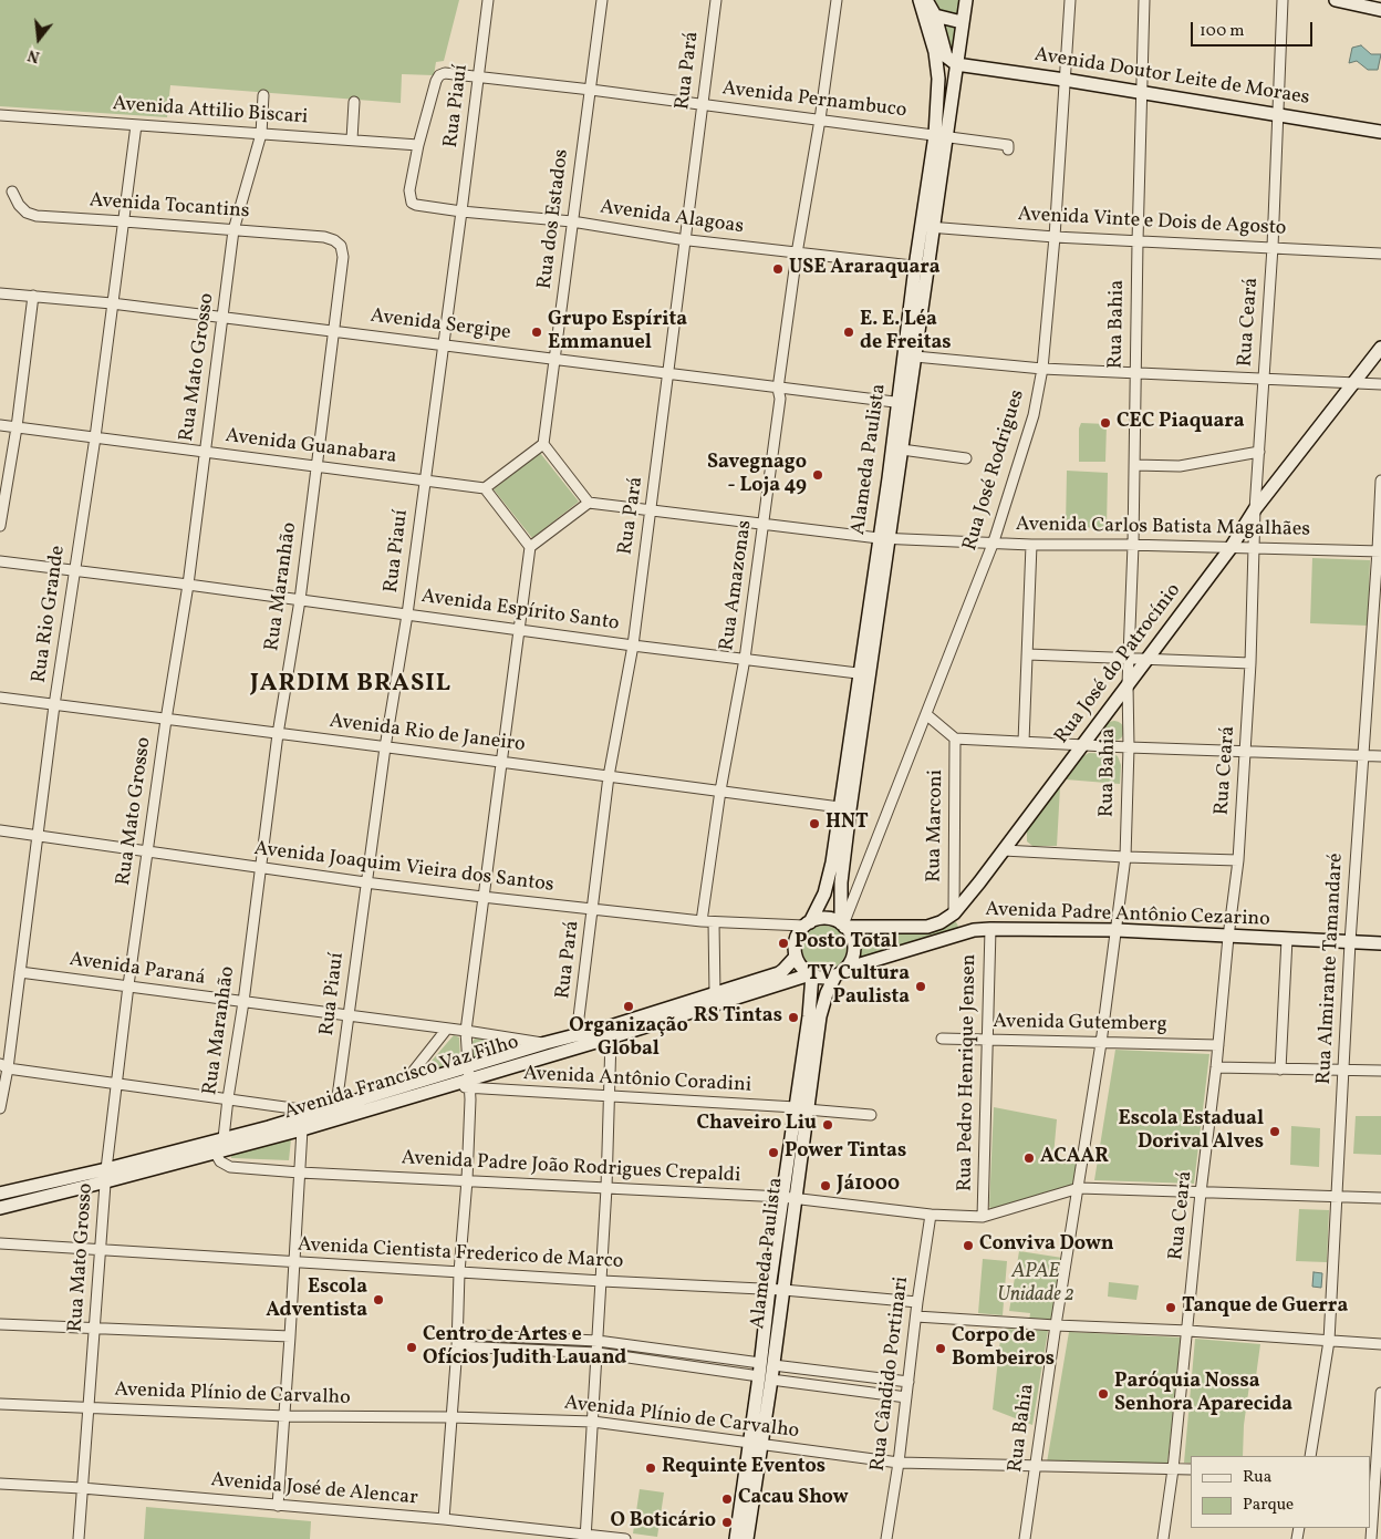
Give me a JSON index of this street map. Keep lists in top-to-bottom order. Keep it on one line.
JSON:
{"streets":{"main road":["Avenida Doutor Leite de Moraes","Alameda Paulista","Rua José do Patrocínio","Avenida Padre Antônio Cezarino","Avenida Francisco Vaz Filho"],"street":["Rua Pará","Avenida Pernambuco","Rua Piauí","Avenida Attilio Biscari","Avenida Tocantins","Avenida Alagoas","Rua dos Estados","Avenida Vinte e Dois de Agosto","Rua Ceará","Rua Bahia","Avenida Sergipe","Rua Mato Grosso","Avenida Guanabara","Rua José Rodrigues","Avenida Carlos Batista Magalhães","Rua Amazonas","Rua Maranhão","Avenida Espírito Santo","Rua Rio Grande","Avenida Rio de Janeiro","Rua Marconi","Avenida Joaquim Vieira dos Santos","Rua Almirante Tamandaré","Avenida Paraná","Avenida Gutemberg","Rua Pedro Henrique Jensen","Avenida Antônio Coradini","Avenida Padre João Rodrigues Crepaldi","Avenida Cientista Frederico de Marco","Rua Cândido Portinari","Avenida Plínio de Carvalho","Avenida José de Alencar"]},"crossings":[["Rua Pará","Avenida Pernambuco"],["Rua Pará","Avenida Alagoas"],["Rua Pará","Avenida Sergipe"],["Rua Pará","Avenida Espírito Santo"],["Rua Pará","Avenida Rio de Janeiro"],["Rua Pará","Avenida Joaquim Vieira dos Santos"],["Rua Pará","Avenida Francisco Vaz Filho"],["Avenida Doutor Leite de Moraes","Rua Ceará"],["Avenida Doutor Leite de Moraes","Rua Bahia"],["Avenida Doutor Leite de Moraes","Alameda Paulista"],["Avenida Doutor Leite de Moraes","Rua José Rodrigues"],["Avenida Pernambuco","Rua Piauí"],["Avenida Pernambuco","Rua dos Estados"],["Avenida Pernambuco","Alameda Paulista"],["Avenida Pernambuco","Rua Amazonas"],["Rua Piauí","Avenida Alagoas"],["Rua Piauí","Avenida Sergipe"],["Rua Piauí","Avenida Guanabara"],["Rua Piauí","Avenida Espírito Santo"],["Rua Piauí","Avenida Rio de Janeiro"],["Rua Piauí","Avenida Joaquim Vieira dos Santos"],["Rua Piauí","Avenida Paraná"],["Rua Piauí","Avenida Francisco Vaz Filho"],["Avenida Attilio Biscari","Avenida Alagoas"],["Avenida Attilio Biscari","Rua Mato Grosso"],["Avenida Attilio Biscari","Rua Rio Grande"],["Avenida Tocantins","Rua Mato Grosso"],["Avenida Tocantins","Rua Maranhão"],["Avenida Tocantins","Rua Rio Grande"],["Avenida Alagoas","Rua dos Estados"],["Avenida Alagoas","Alameda Paulista"],["Avenida Alagoas","Rua Amazonas"],["Rua dos Estados","Avenida Sergipe"],["Avenida Vinte e Dois de Agosto","Rua Ceará"],["Avenida Vinte e Dois de Agosto","Rua Bahia"],["Avenida Vinte e Dois de Agosto","Alameda Paulista"],["Avenida Vinte e Dois de Agosto","Rua José Rodrigues"],["Rua Ceará","Avenida Carlos Batista Magalhães"],["Rua Ceará","Rua José do Patrocínio"],["Rua Ceará","Avenida Padre Antônio Cezarino"],["Rua Ceará","Avenida Gutemberg"],["Rua Ceará","Avenida Padre João Rodrigues Crepaldi"],["Rua Ceará","Avenida Plínio de Carvalho"],["Rua Bahia","Avenida Carlos Batista Magalhães"],["Rua Bahia","Rua José do Patrocínio"],["Rua Bahia","Avenida Padre Antônio Cezarino"],["Rua Bahia","Avenida Gutemberg"],["Rua Bahia","Avenida Padre João Rodrigues Crepaldi"],["Rua Bahia","Avenida Plínio de Carvalho"],["Avenida Sergipe","Rua Mato Grosso"],["Avenida Sergipe","Alameda Paulista"],["Avenida Sergipe","Rua Amazonas"],["Avenida Sergipe","Rua Maranhão"],["Avenida Sergipe","Rua Rio Grande"],["Rua Mato Grosso","Avenida Guanabara"],["Rua Mato Grosso","Avenida Espírito Santo"],["Rua Mato Grosso","Avenida Rio de Janeiro"],["Rua Mato Grosso","Avenida Joaquim Vieira dos Santos"],["Rua Mato Grosso","Avenida Paraná"],["Rua Mato Grosso","Avenida Francisco Vaz Filho"],["Rua Mato Grosso","Avenida Cientista Frederico de Marco"],["Rua Mato Grosso","Avenida Plínio de Carvalho"],["Rua Mato Grosso","Avenida José de Alencar"],["Avenida Guanabara","Rua Maranhão"],["Avenida Guanabara","Rua Rio Grande"],["Alameda Paulista","Rua José Rodrigues"],["Alameda Paulista","Avenida Carlos Batista Magalhães"],["Alameda Paulista","Avenida Espírito Santo"],["Alameda Paulista","Rua José do Patrocínio"],["Alameda Paulista","Avenida Rio de Janeiro"],["Alameda Paulista","Avenida Joaquim Vieira dos Santos"],["Alameda Paulista","Avenida Padre Antônio Cezarino"],["Alameda Paulista","Avenida Francisco Vaz Filho"],["Alameda Paulista","Avenida Antônio Coradini"],["Alameda Paulista","Avenida Padre João Rodrigues Crepaldi"],["Alameda Paulista","Avenida Cientista Frederico de Marco"],["Alameda Paulista","Avenida Plínio de Carvalho"],["Rua José Rodrigues","Avenida Carlos Batista Magalhães"],["Rua José Rodrigues","Rua José do Patrocínio"],["Rua José Rodrigues","Avenida Joaquim Vieira dos Santos"],["Rua José Rodrigues","Avenida Padre Antônio Cezarino"],["Rua José Rodrigues","Avenida Francisco Vaz Filho"],["Avenida Carlos Batista Magalhães","Rua José do Patrocínio"],["Avenida Carlos Batista Magalhães","Rua Almirante Tamandaré"],["Rua Amazonas","Avenida Espírito Santo"],["Rua Amazonas","Avenida Rio de Janeiro"],["Rua Amazonas","Avenida Joaquim Vieira dos Santos"],["Rua Maranhão","Avenida Espírito Santo"],["Rua Maranhão","Avenida Rio de Janeiro"],["Rua Maranhão","Avenida Joaquim Vieira dos Santos"],["Rua Maranhão","Avenida Paraná"],["Rua Maranhão","Avenida Francisco Vaz Filho"],["Avenida Espírito Santo","Rua Rio Grande"],["Rua Rio Grande","Avenida Rio de Janeiro"],["Rua Rio Grande","Avenida Joaquim Vieira dos Santos"],["Rua Rio Grande","Avenida Paraná"],["Rua José do Patrocínio","Rua Marconi"],["Rua José do Patrocínio","Avenida Joaquim Vieira dos Santos"],["Rua José do Patrocínio","Avenida Padre Antônio Cezarino"],["Rua José do Patrocínio","Avenida Francisco Vaz Filho"],["Avenida Joaquim Vieira dos Santos","Avenida Padre Antônio Cezarino"],["Avenida Joaquim Vieira dos Santos","Avenida Francisco Vaz Filho"],["Avenida Padre Antônio Cezarino","Rua Almirante Tamandaré"],["Avenida Padre Antônio Cezarino","Rua Pedro Henrique Jensen"],["Avenida Padre Antônio Cezarino","Avenida Francisco Vaz Filho"],["Rua Almirante Tamandaré","Avenida Padre João Rodrigues Crepaldi"],["Avenida Paraná","Avenida Francisco Vaz Filho"],["Avenida Gutemberg","Rua Pedro Henrique Jensen"],["Rua Pedro Henrique Jensen","Avenida Padre João Rodrigues Crepaldi"],["Avenida Francisco Vaz Filho","Avenida Antônio Coradini"],["Avenida Francisco Vaz Filho","Avenida Padre João Rodrigues Crepaldi"],["Avenida Padre João Rodrigues Crepaldi","Rua Cândido Portinari"],["Avenida Cientista Frederico de Marco","Rua Cândido Portinari"],["Rua Cândido Portinari","Avenida Plínio de Carvalho"]],"districts":["JARDIM BRASIL"],"parks":["APAE Unidade 2"],"places":["USE Araraquara","Grupo Espírita Emmanuel","E. E. Léa de Freitas","CEC Piaquara","Savegnago - Loja 49","HNT","Posto Total","TV Cultura Paulista","Organização Global","RS Tintas","Chaveiro Liu","Escola Estadual Dorival Alves","Power Tintas","ACAAR","Já1000","Conviva Down","Escola Adventista","Tanque de Guerra","Centro de Artes e Ofícios Judith Lauand","Corpo de Bombeiros","Paróquia Nossa Senhora Aparecida","Requinte Eventos","Cacau Show","O Boticário"],"legend":["Rua","Parque"],"scale_bar":"100 m","north":"bottom"}
